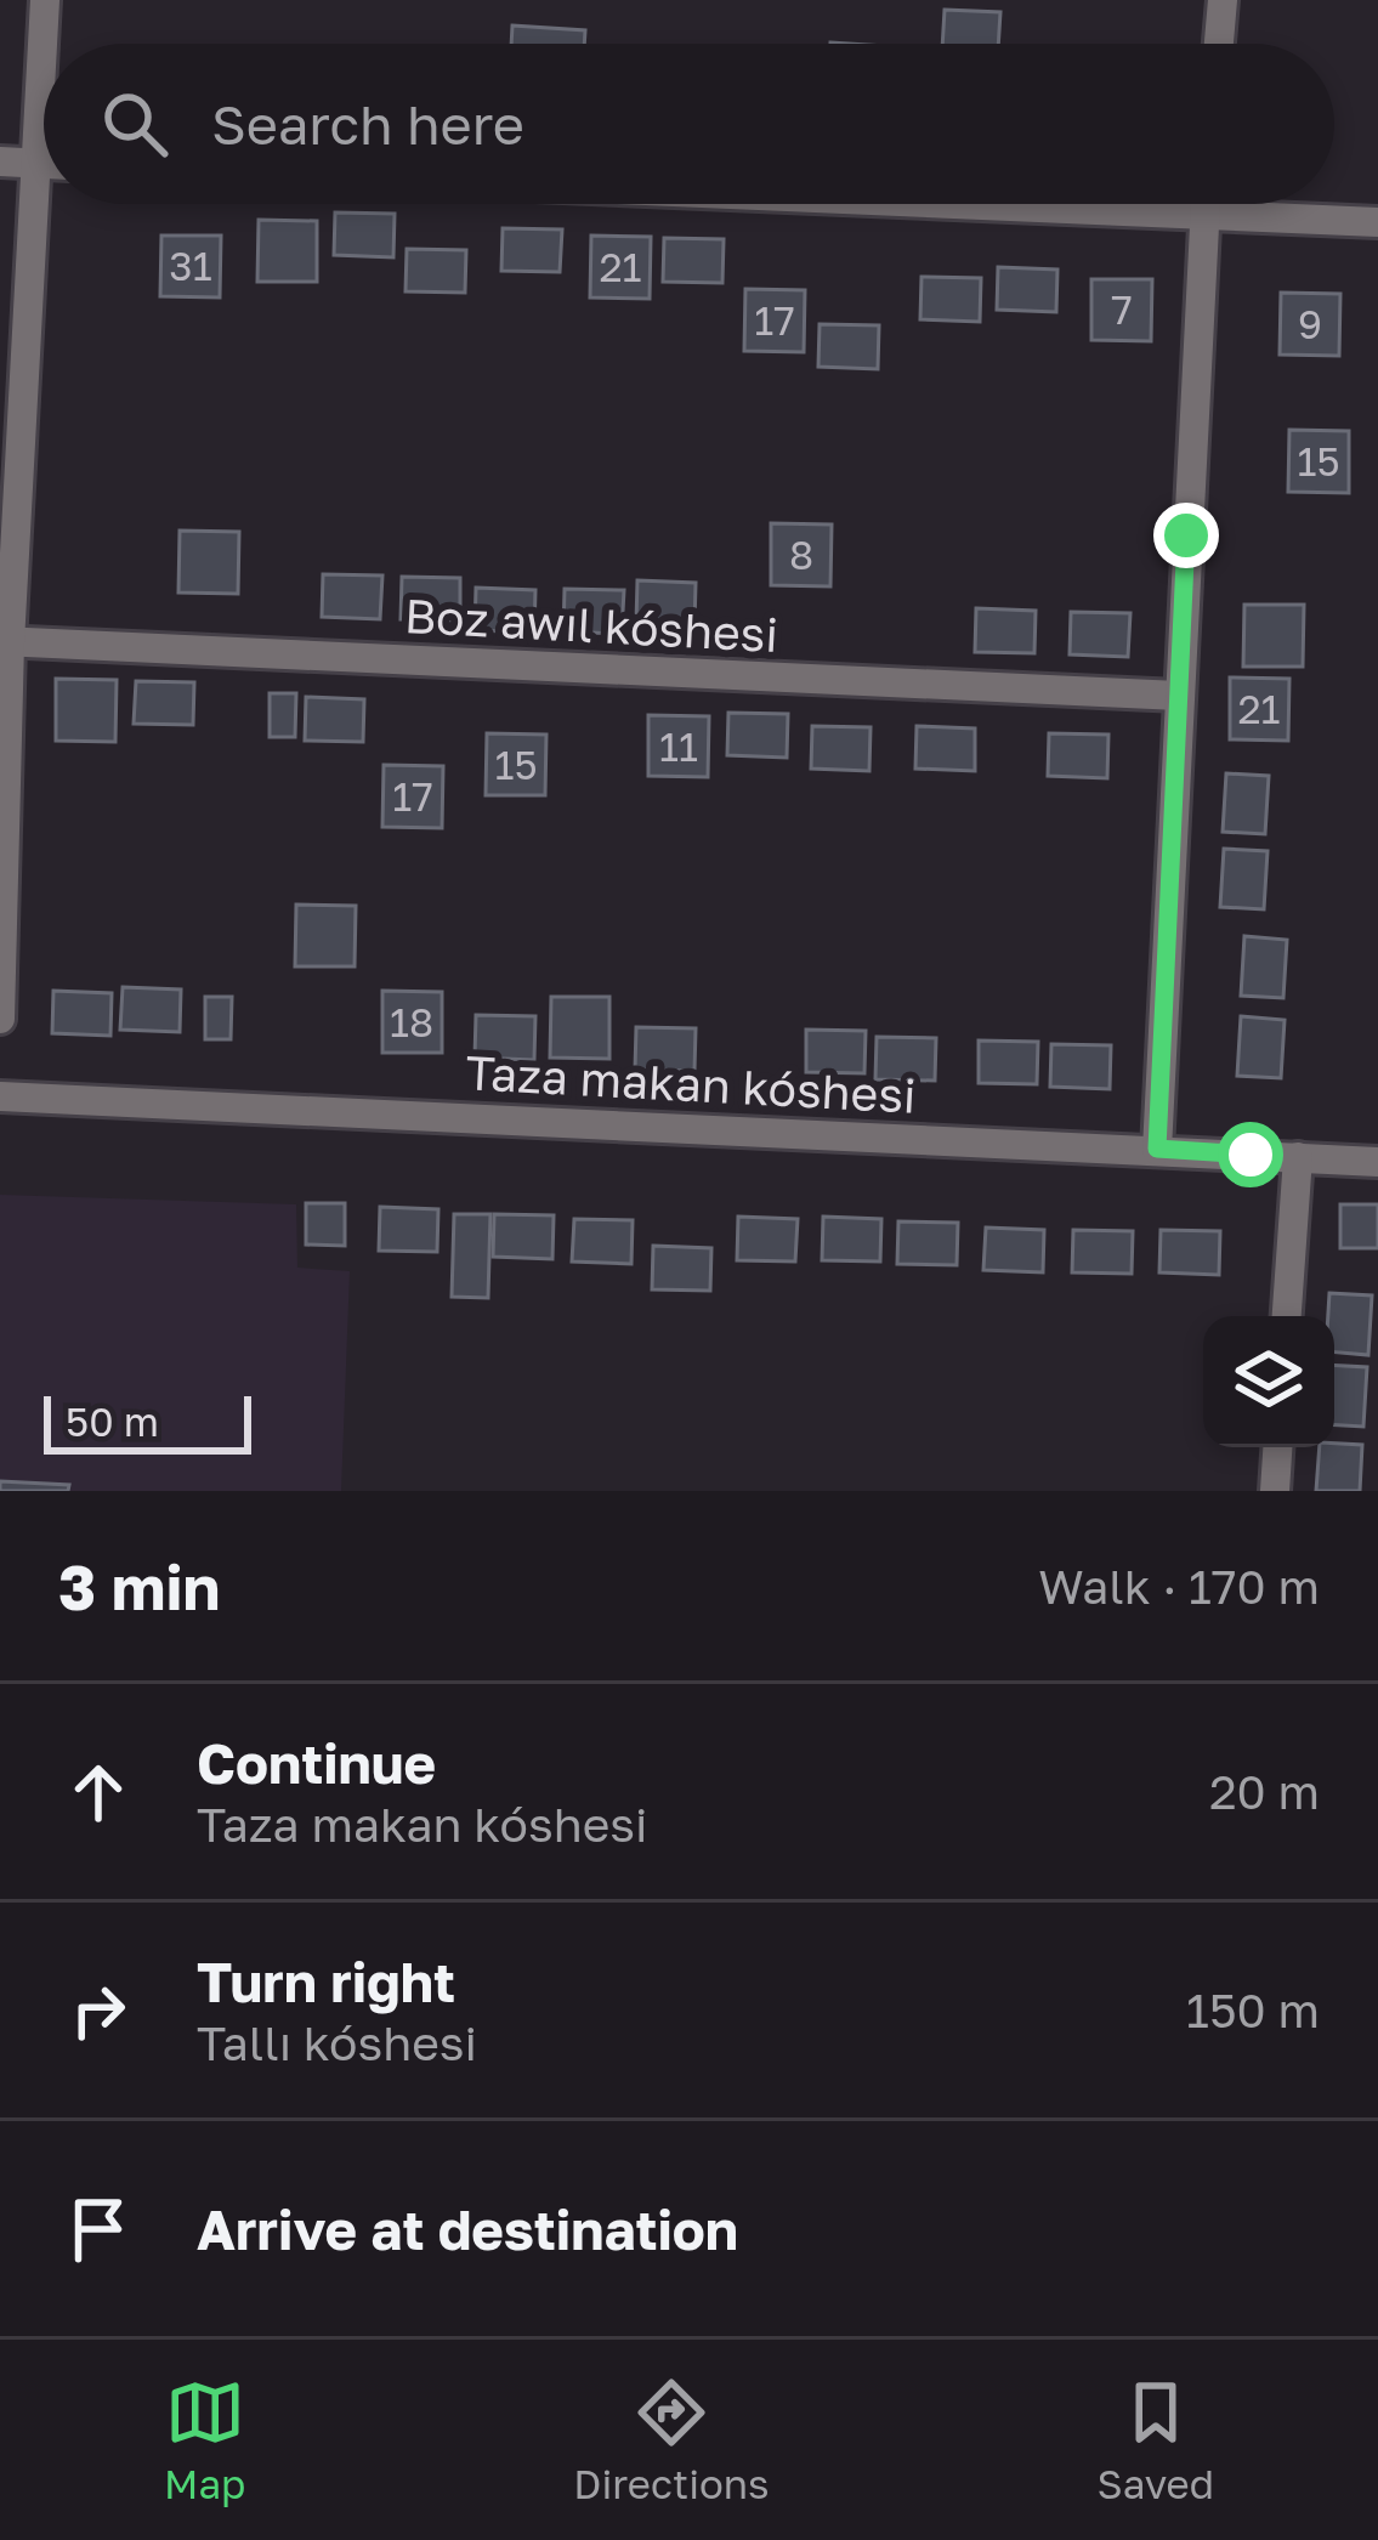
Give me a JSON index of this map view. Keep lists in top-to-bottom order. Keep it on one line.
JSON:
{"streets":{"street":["Boz awıl kóshesi","Taza makan kóshesi"]},"house_numbers":["31","21","7","17","9","15","8","21","11","15","17","18"],"scale_bar":"50 m","page":{"search":"Search here","scale":"50 m","heading":["3 min","Walk · 170 m"],"list":[["Continue","Taza makan kóshesi","20 m"],["Turn right","Tallı kóshesi","150 m"],"Arrive at destination"],"nav":["Map","Directions","Saved"]}}
